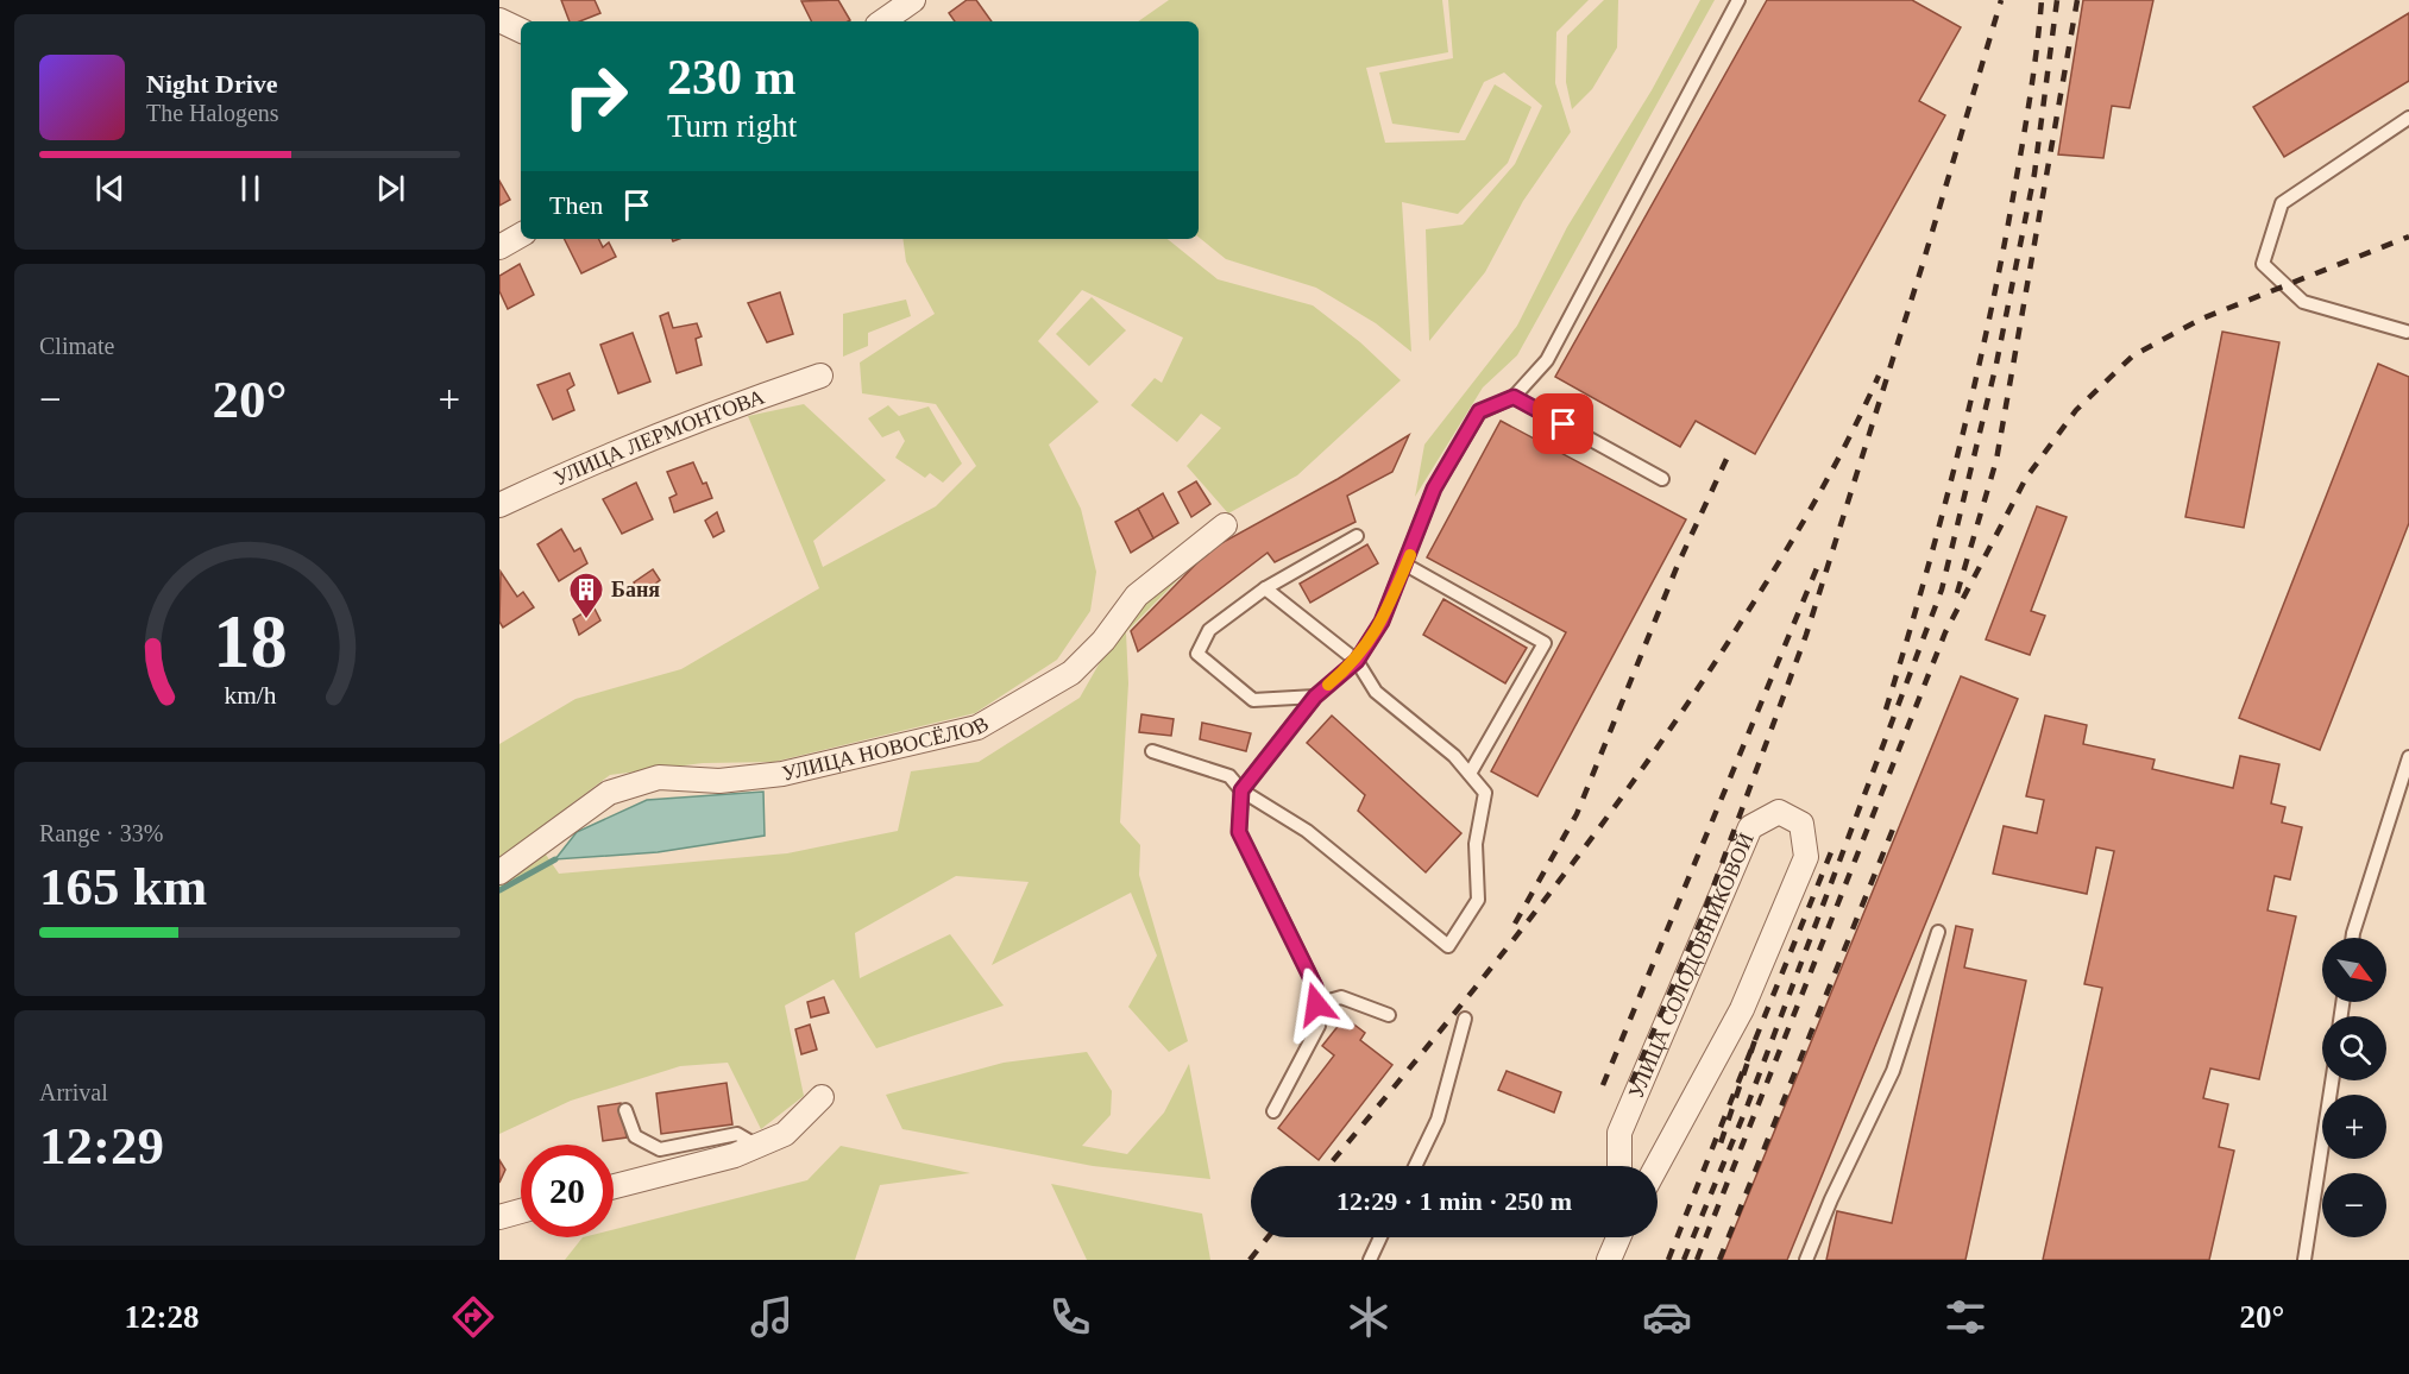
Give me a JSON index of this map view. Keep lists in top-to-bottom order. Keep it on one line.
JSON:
{"streets":{"street":["УЛИЦА ЛЕРМОНТОВА","УЛИЦА НОВОСЁЛОВ","УЛИЦА СОЛОДОВНИКОВОЙ"]},"places":{"building":["Баня"]},"north":"bottom right","page":{"turn":["230 m","Turn right"],"song":["Night Drive","The Halogens"],"then":"Then","tile":["Climate",["Range · 33%","165 km"],["Arrival","12:29"]],"heat":["−","20°","+"],"map_buttons":["+","−"],"limit":"20","trip":"12:29 · 1 min · 250 m","tabs":["12:28","20°"],"gauge":["18","km/h"]}}
